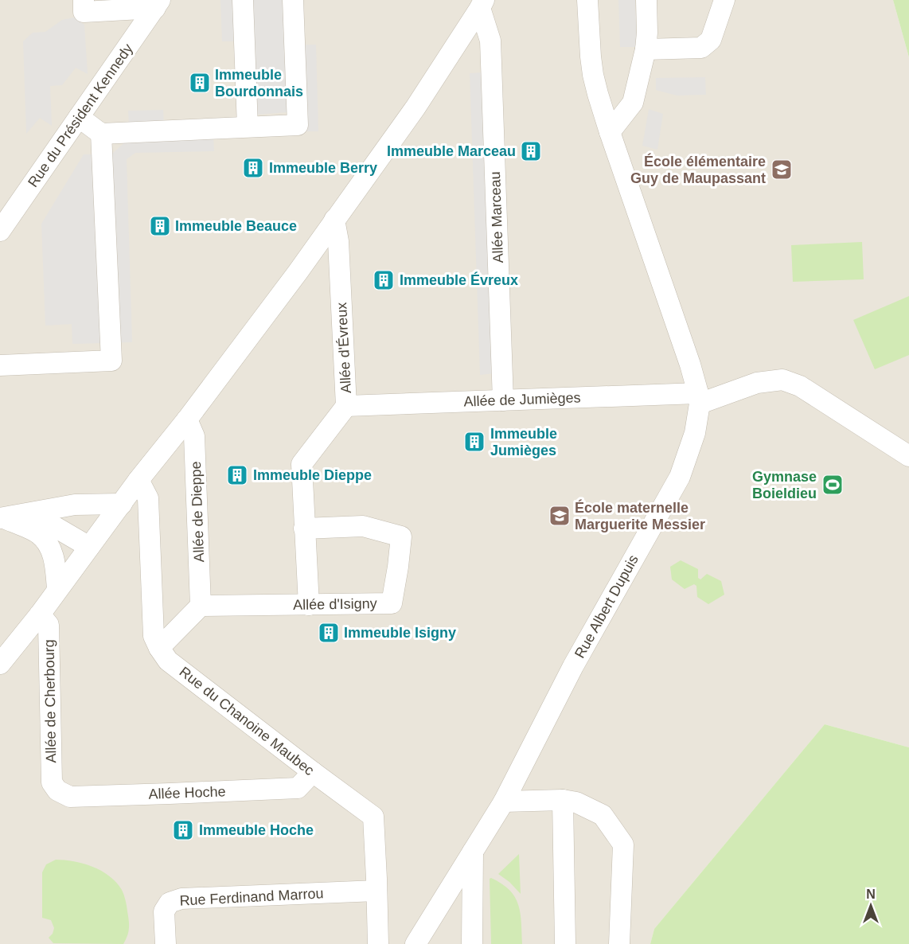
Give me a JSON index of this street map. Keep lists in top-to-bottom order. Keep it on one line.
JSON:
{"streets":{"street":["Rue du Président Kennedy","Allée Marceau","Allée d'Évreux","Allée de Jumièges","Allée de Dieppe","Allée d'Isigny","Rue Albert Dupuis","Allée de Cherbourg","Rue du Chanoine Maubec","Allée Hoche","Rue Ferdinand Marrou"]},"crossings":[["Allée Marceau","Allée de Jumièges"],["Allée d'Évreux","Allée de Jumièges"],["Allée d'Évreux","Allée d'Isigny"],["Allée de Jumièges","Rue Albert Dupuis"],["Allée de Dieppe","Allée d'Isigny"],["Allée de Cherbourg","Allée Hoche"],["Rue du Chanoine Maubec","Allée Hoche"],["Rue du Chanoine Maubec","Rue Ferdinand Marrou"]],"places":{"building":["Immeuble Bourdonnais","Immeuble Marceau","Immeuble Berry","Immeuble Beauce","Immeuble Évreux","Immeuble Jumièges","Immeuble Dieppe","Immeuble Isigny","Immeuble Hoche"],"school or university":["École élémentaire Guy de Maupassant","École maternelle Marguerite Messier"],"sports":["Gymnase Boieldieu"]},"north":"top"}
